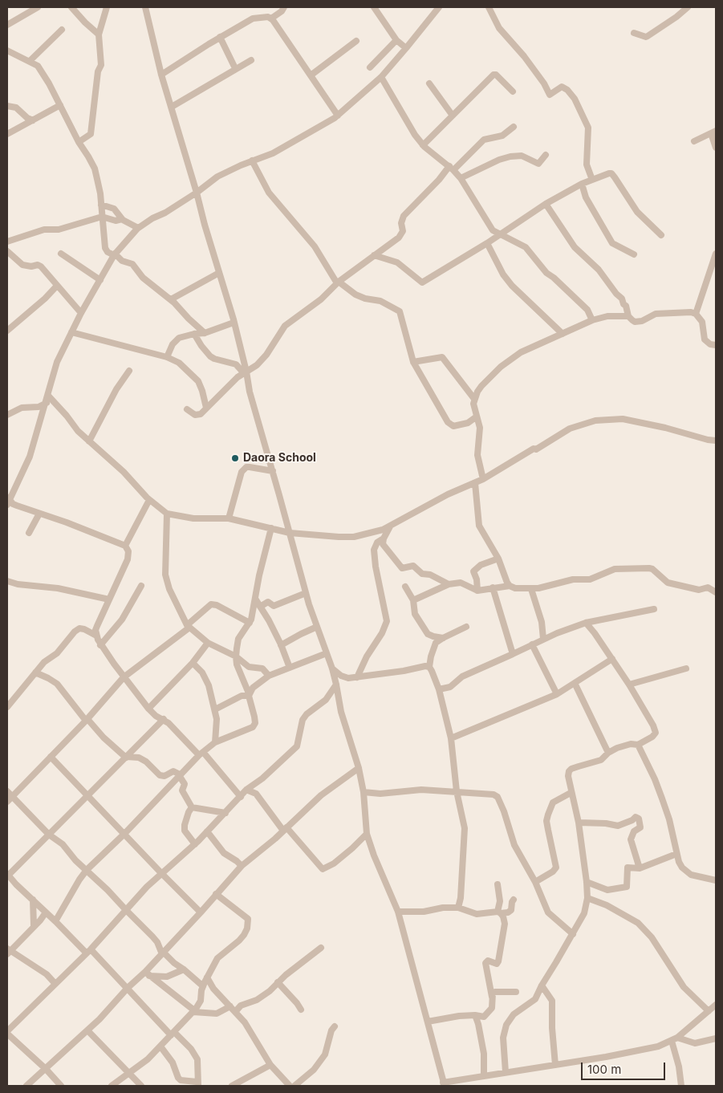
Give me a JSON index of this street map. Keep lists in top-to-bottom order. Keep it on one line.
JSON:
{"places":["Daora School"],"scale_bar":"100 m"}
